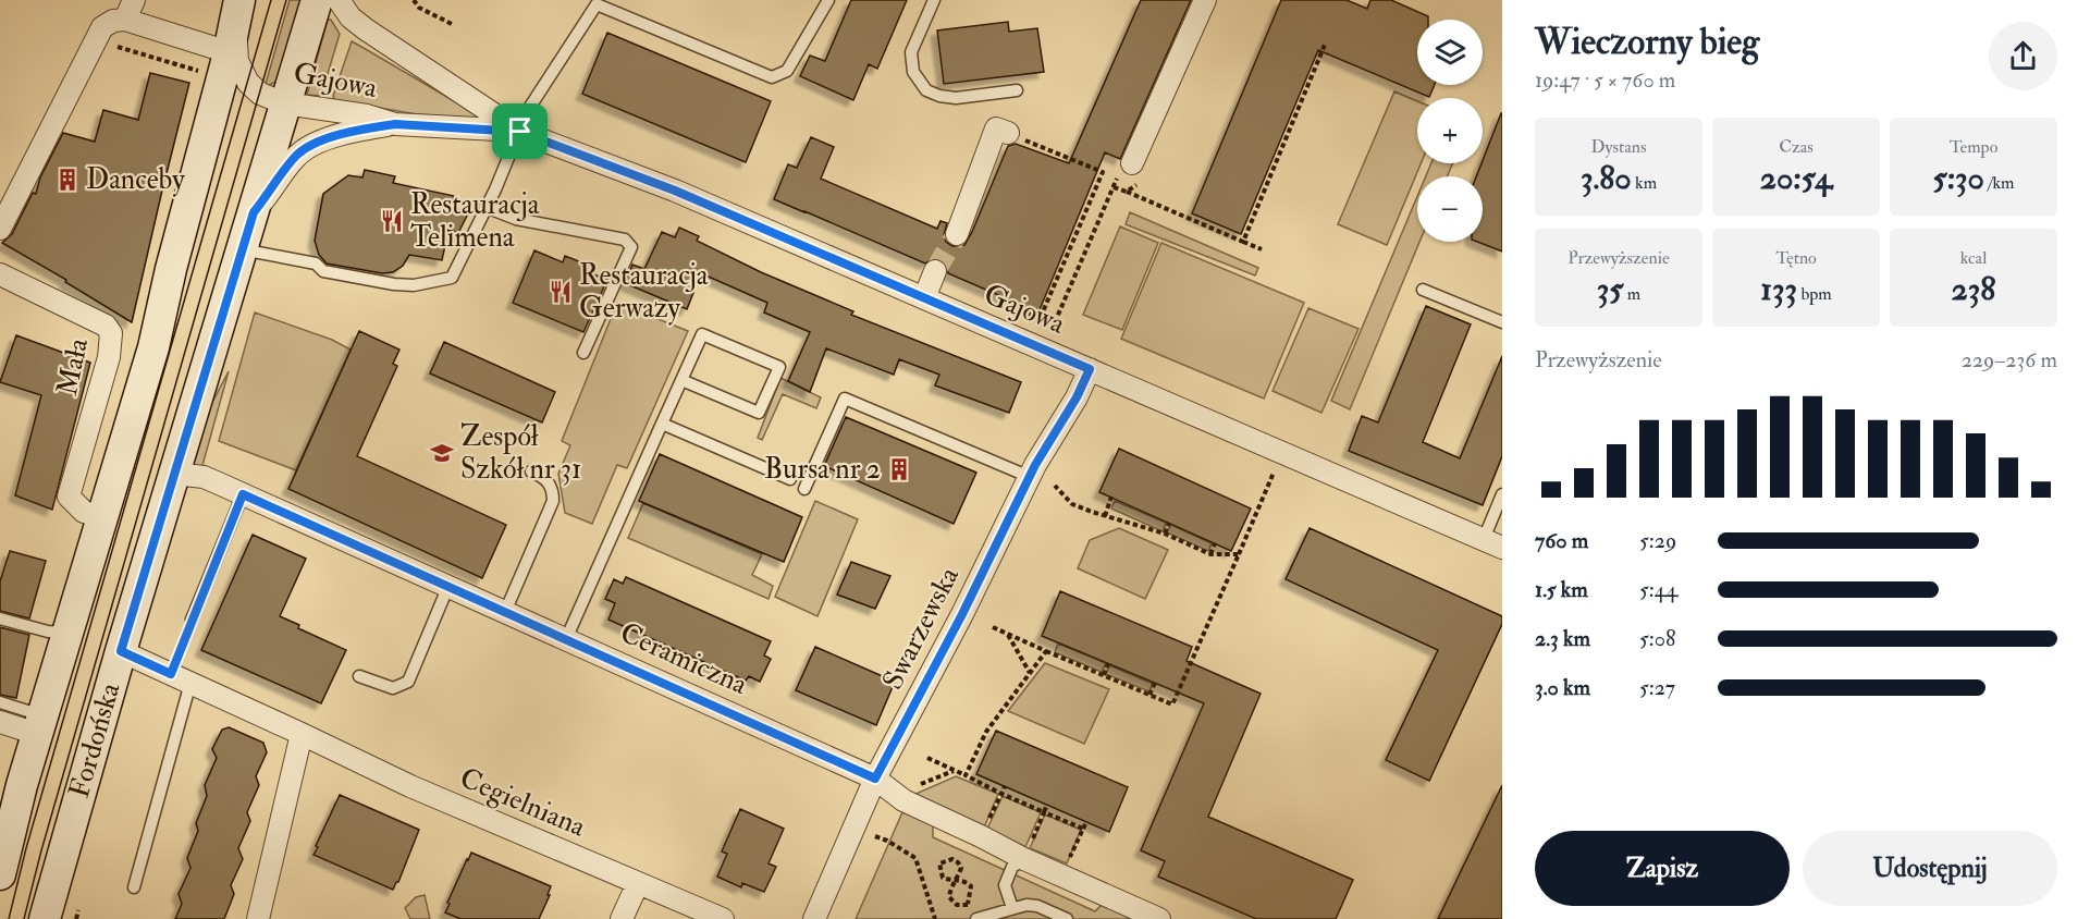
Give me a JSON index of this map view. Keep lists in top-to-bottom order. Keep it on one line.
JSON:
{"streets":{"main road":["Fordońska"],"street":["Gajowa","Mała","Swarzewska","Ceramiczna","Cegielniana"]},"crossings":[["Gajowa","Swarzewska"],["Gajowa","Fordońska"],["Mała","Fordońska"],["Swarzewska","Ceramiczna"],["Ceramiczna","Fordońska"],["Fordońska","Cegielniana"]],"places":{"building":["Danceby","Bursa nr 2"],"restaurant":["Restauracja Telimena","Restauracja Gerwazy"],"school or university":["Zespół Szkół nr 31"]},"page":{"heading":["Wieczorny bieg","19:47 · 5 × 760 m"],"map_buttons":["+","−"],"stats":[["Dystans","3.80 km"],["Czas","20:54"],["Tempo","5:30 /km"],["Przewyższenie","35 m"],["Tętno","133 bpm"],["kcal","238"]],"chart":["Przewyższenie","229–236 m"],"list":[{"name":"760 m","note":"5:29"},{"name":"1.5 km","note":"5:44"},{"name":"2.3 km","note":"5:08"},{"name":"3.0 km","note":"5:27"}],"buttons":["Zapisz","Udostępnij"]}}
